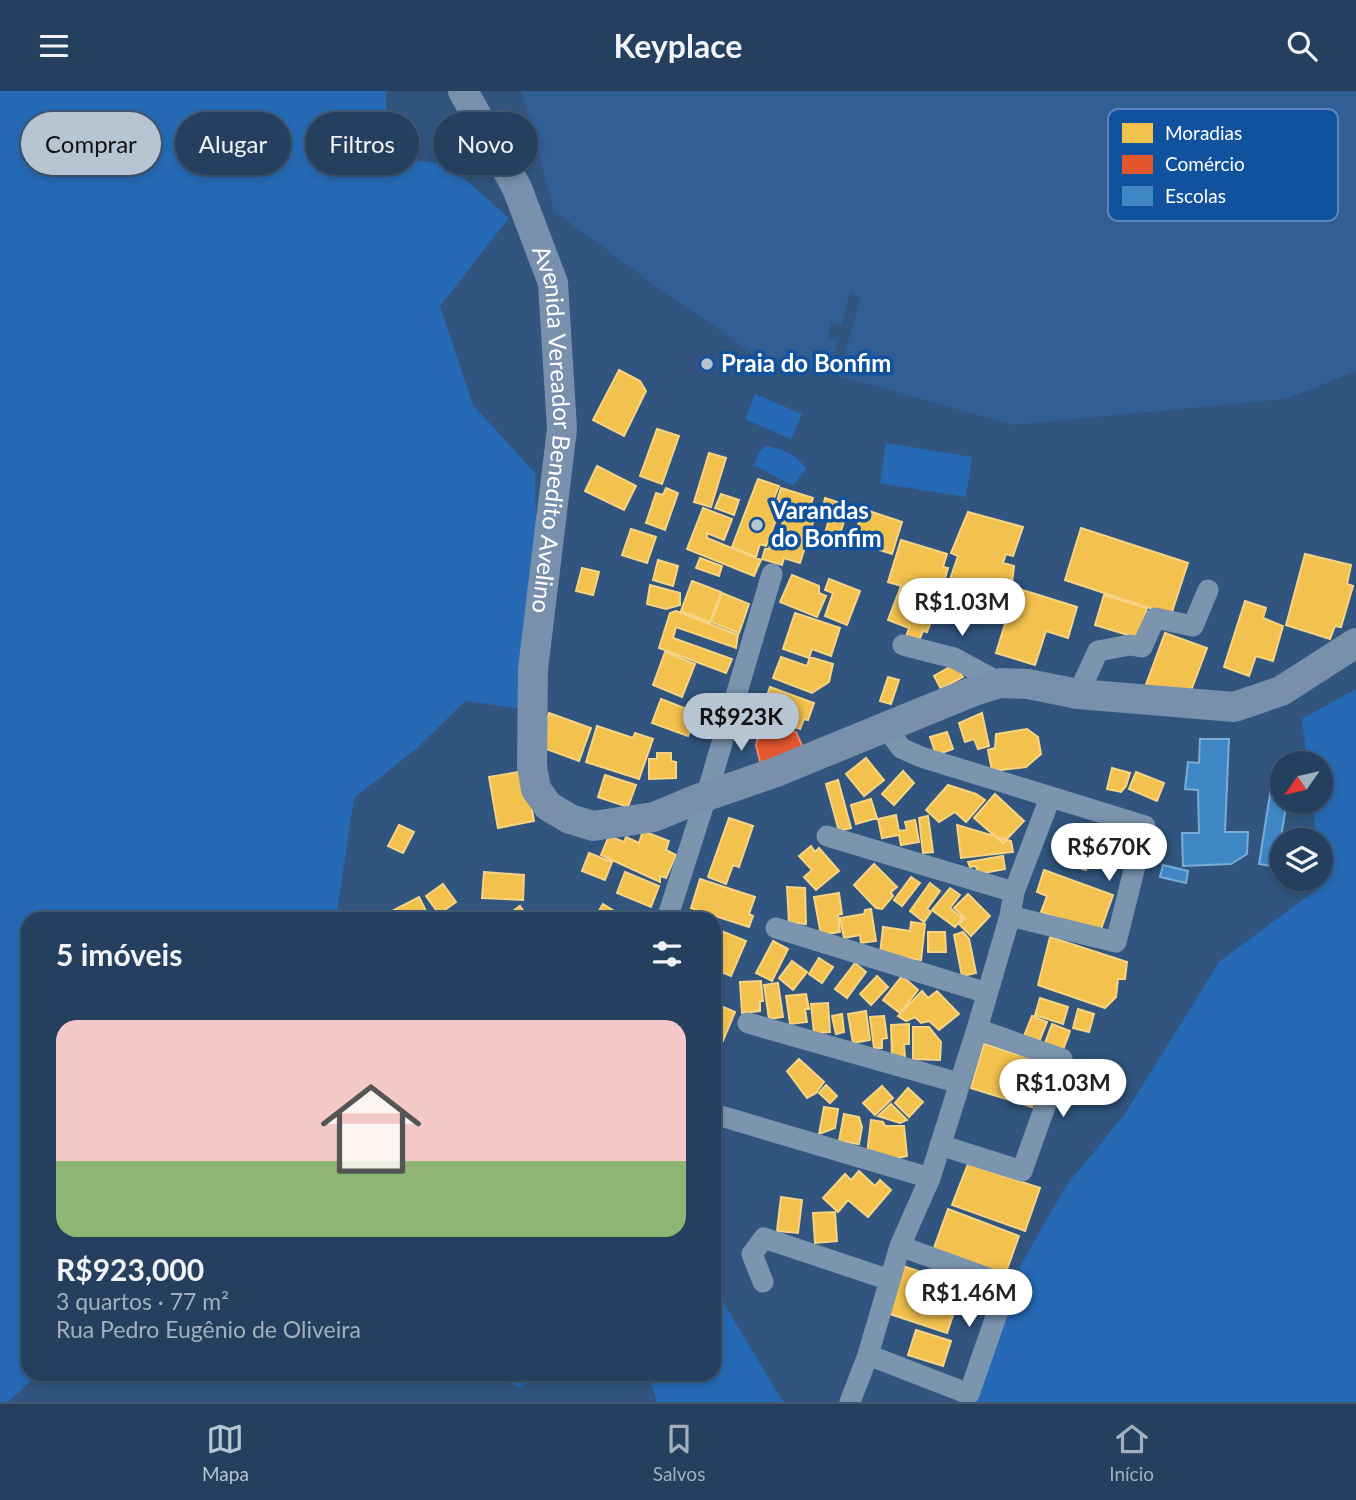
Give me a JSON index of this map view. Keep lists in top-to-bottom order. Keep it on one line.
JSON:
{"streets":{"main road":["Avenida Vereador Benedito Avelino"]},"places":["Praia do Bonfim","Varandas do Bonfim"],"legend":["Moradias","Comércio","Escolas"],"north":"bottom left","page":{"header":"Keyplace","chip":["Comprar","Alugar","Filtros","Novo"],"price":["R$1.03M","R$923K","R$670K","R$1.03M","R$1.46M"],"heading":"5 imóveis","list":[{"name":"R$923,000","note":"3 quartos · 77 m² · Rua Pedro Eugênio de Oliveira"}],"tabs":["Mapa","Salvos","Início"]}}
